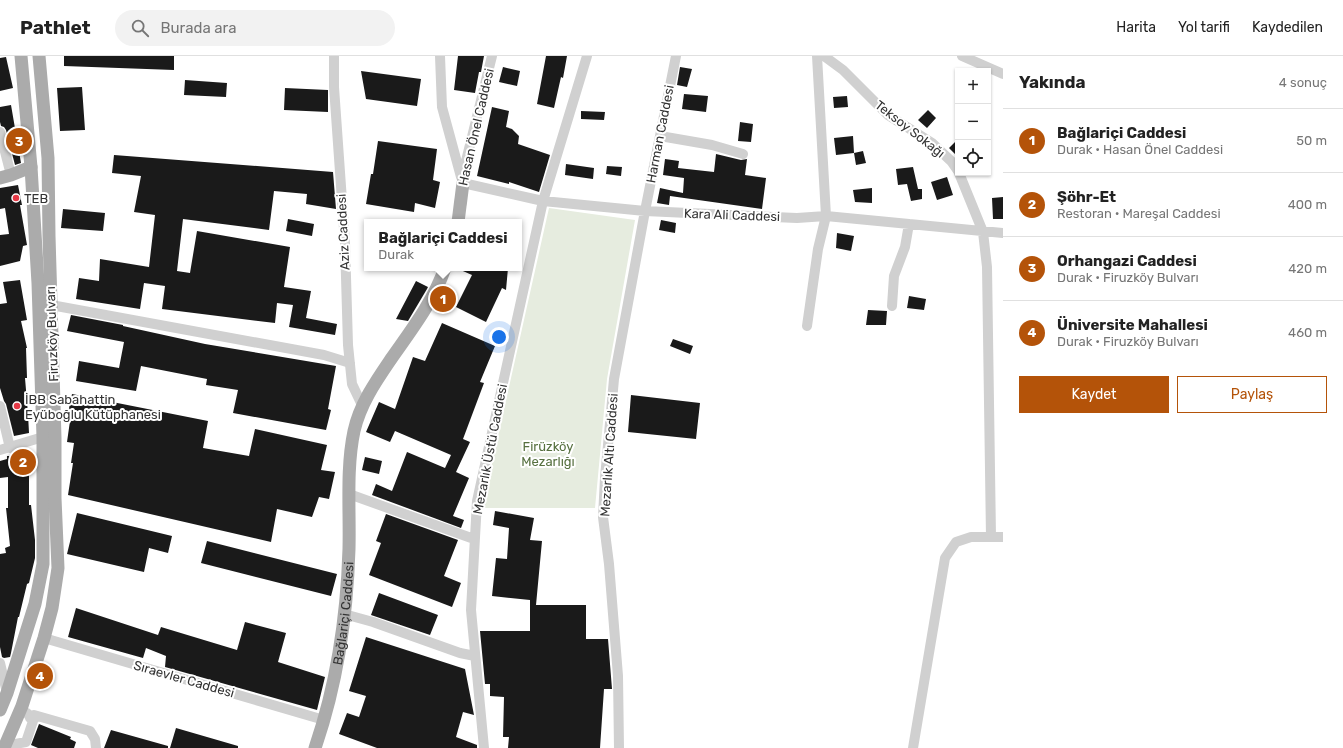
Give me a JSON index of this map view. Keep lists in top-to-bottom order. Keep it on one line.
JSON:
{"streets":{"main road":["Hasan Önel Caddesi","Firuzköy Bulvarı","Bağlariçi Caddesi"],"street":["Teksoy Sokağı","Harman Caddesi","Kara Ali Caddesi","Aziz Caddesi","Mezarlık Üstü Caddesi","Mezarlık Altı Caddesi","Sıraevler Caddesi"]},"crossings":[["Hasan Önel Caddesi","Kara Ali Caddesi"],["Teksoy Sokağı","Kara Ali Caddesi"],["Harman Caddesi","Kara Ali Caddesi"],["Harman Caddesi","Mezarlık Altı Caddesi"],["Kara Ali Caddesi","Mezarlık Üstü Caddesi"],["Kara Ali Caddesi","Mezarlık Altı Caddesi"],["Aziz Caddesi","Bağlariçi Caddesi"],["Firuzköy Bulvarı","Sıraevler Caddesi"],["Bağlariçi Caddesi","Sıraevler Caddesi"]],"parks":["Firüzköy Mezarlığı"],"places":["TEB","İBB Sabahattin Eyüboğlu Kütüphanesi"],"page":{"header":"Pathlet","search":"Burada ara","nav":["Harita","Yol tarifi","Kaydedilen"],"heading":["Yakında","4 sonuç"],"map_buttons":["+","−"],"list":[{"mark":"1","name":"Bağlariçi Caddesi","note":"Durak · Hasan Önel Caddesi","value":"50 m"},{"mark":"2","name":"Şöhr-Et","note":"Restoran · Mareşal Caddesi","value":"400 m"},{"mark":"3","name":"Orhangazi Caddesi","note":"Durak · Firuzköy Bulvarı","value":"420 m"},{"mark":"4","name":"Üniversite Mahallesi","note":"Durak · Firuzköy Bulvarı","value":"460 m"}],"pins":["3","1","2","4"],"popup":["Bağlariçi Caddesi","Durak"],"buttons":["Kaydet","Paylaş"]}}
